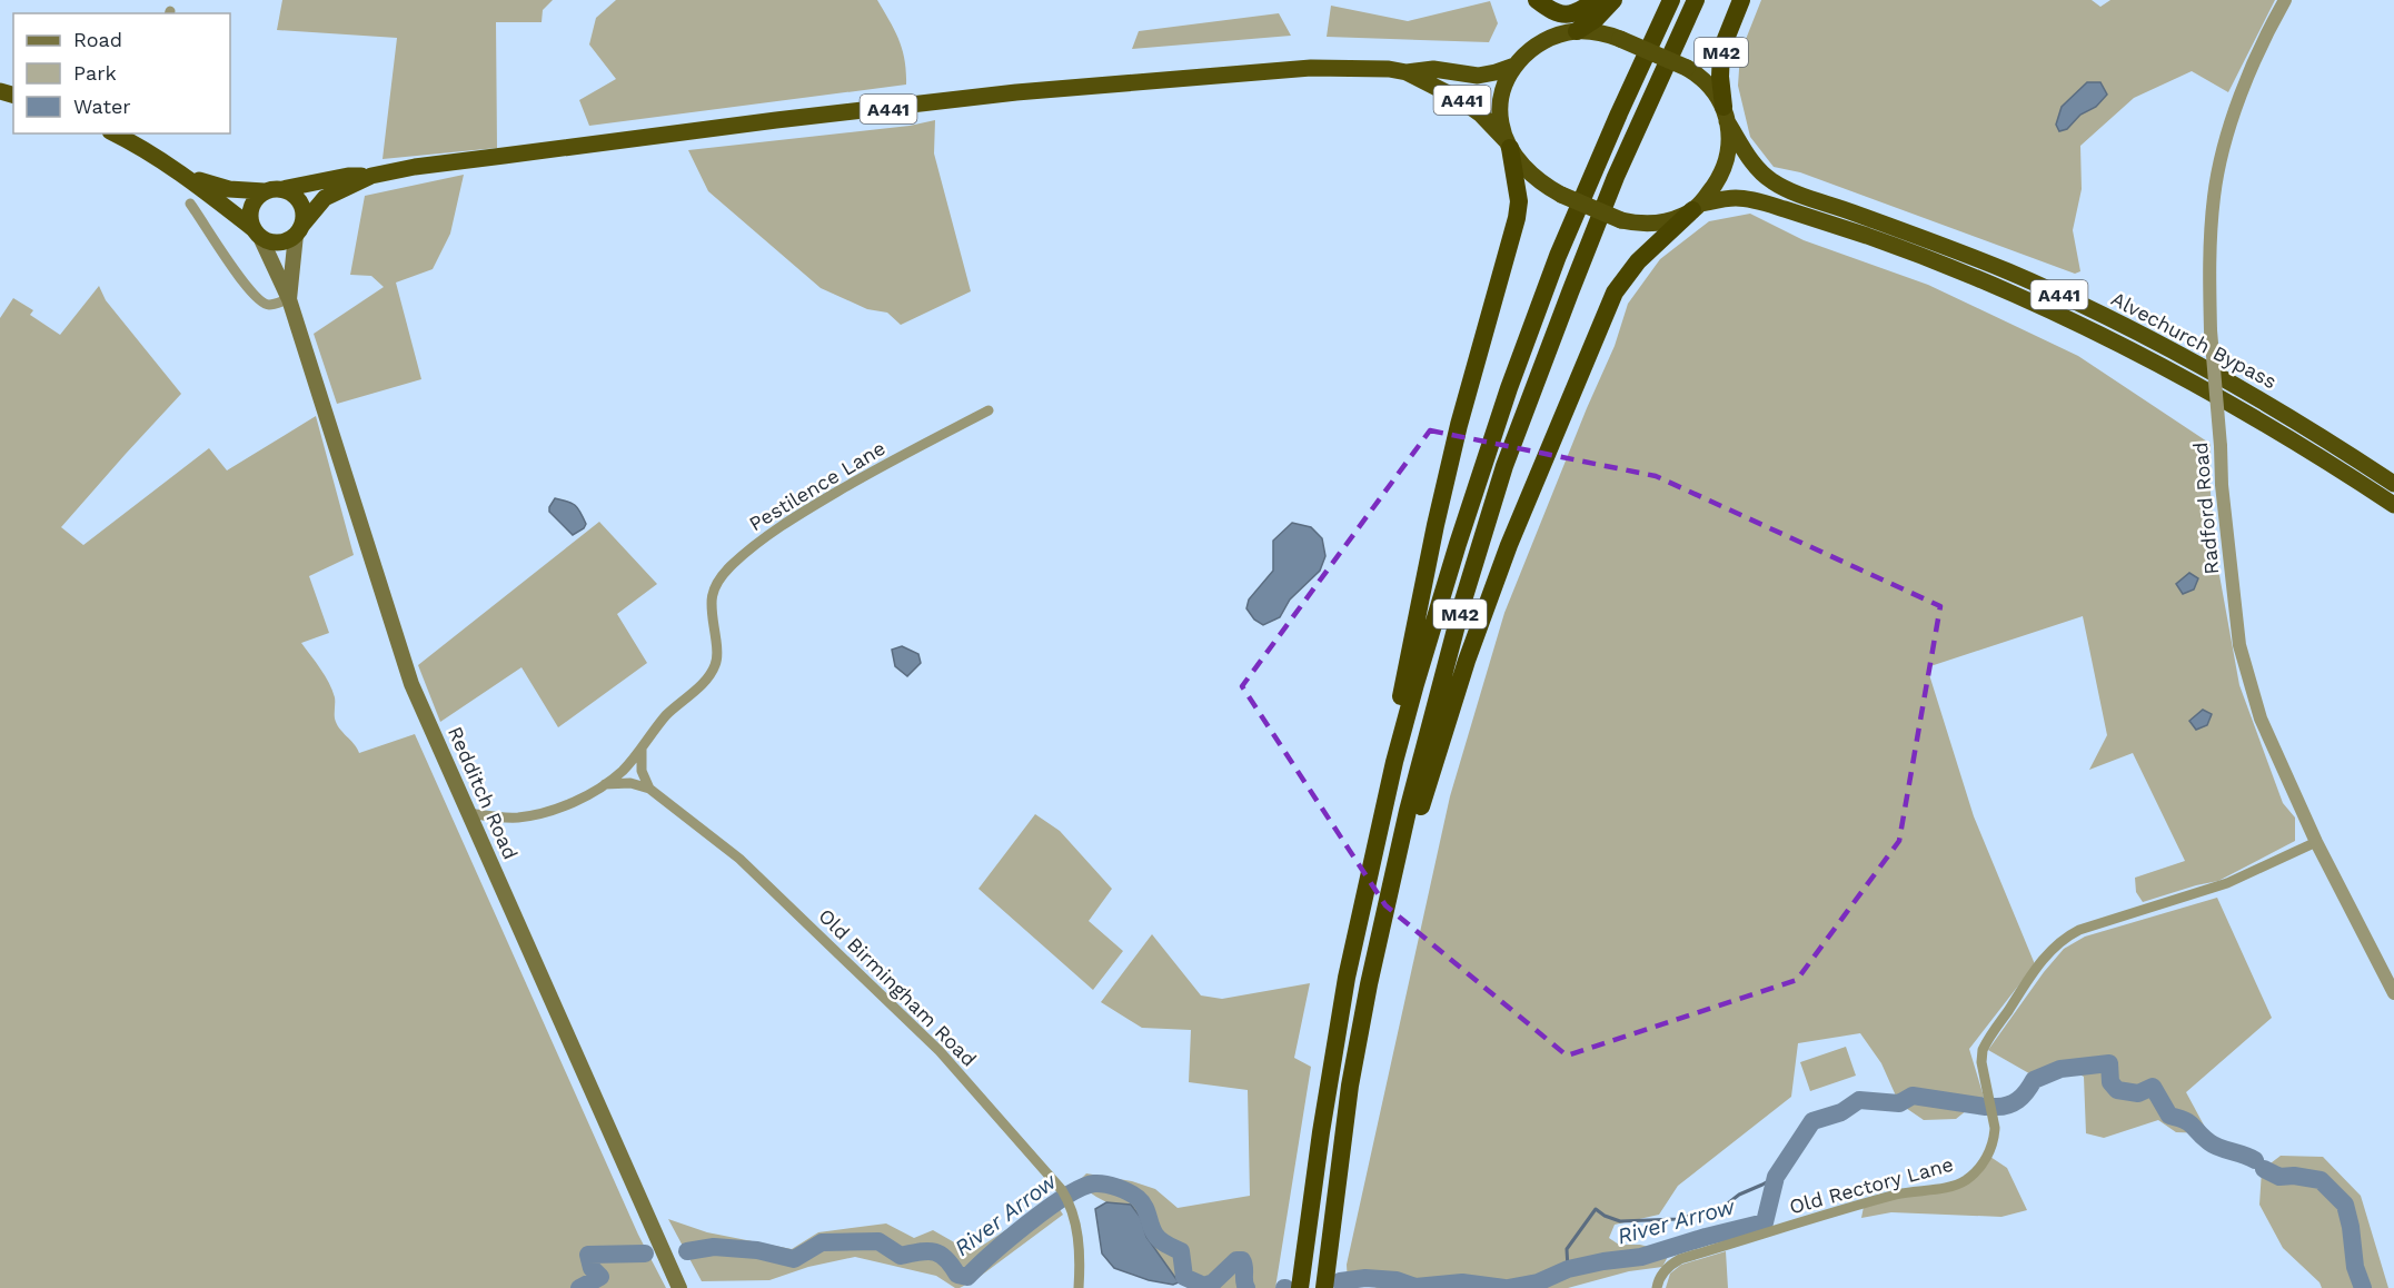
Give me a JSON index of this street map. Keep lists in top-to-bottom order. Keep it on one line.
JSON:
{"streets":{"highway":["M42","A441","Alvechurch Bypass","Redditch Road"],"street":["Pestilence Lane","Radford Road","Old Birmingham Road","Old Rectory Lane"]},"crossings":[["M42","A441"],["M42","Alvechurch Bypass"],["A441","Alvechurch Bypass"],["A441","Redditch Road"],["Pestilence Lane","Redditch Road"],["Pestilence Lane","Old Birmingham Road"],["Radford Road","Old Rectory Lane"]],"water":["River Arrow"],"legend":["Road","Park","Water"]}
